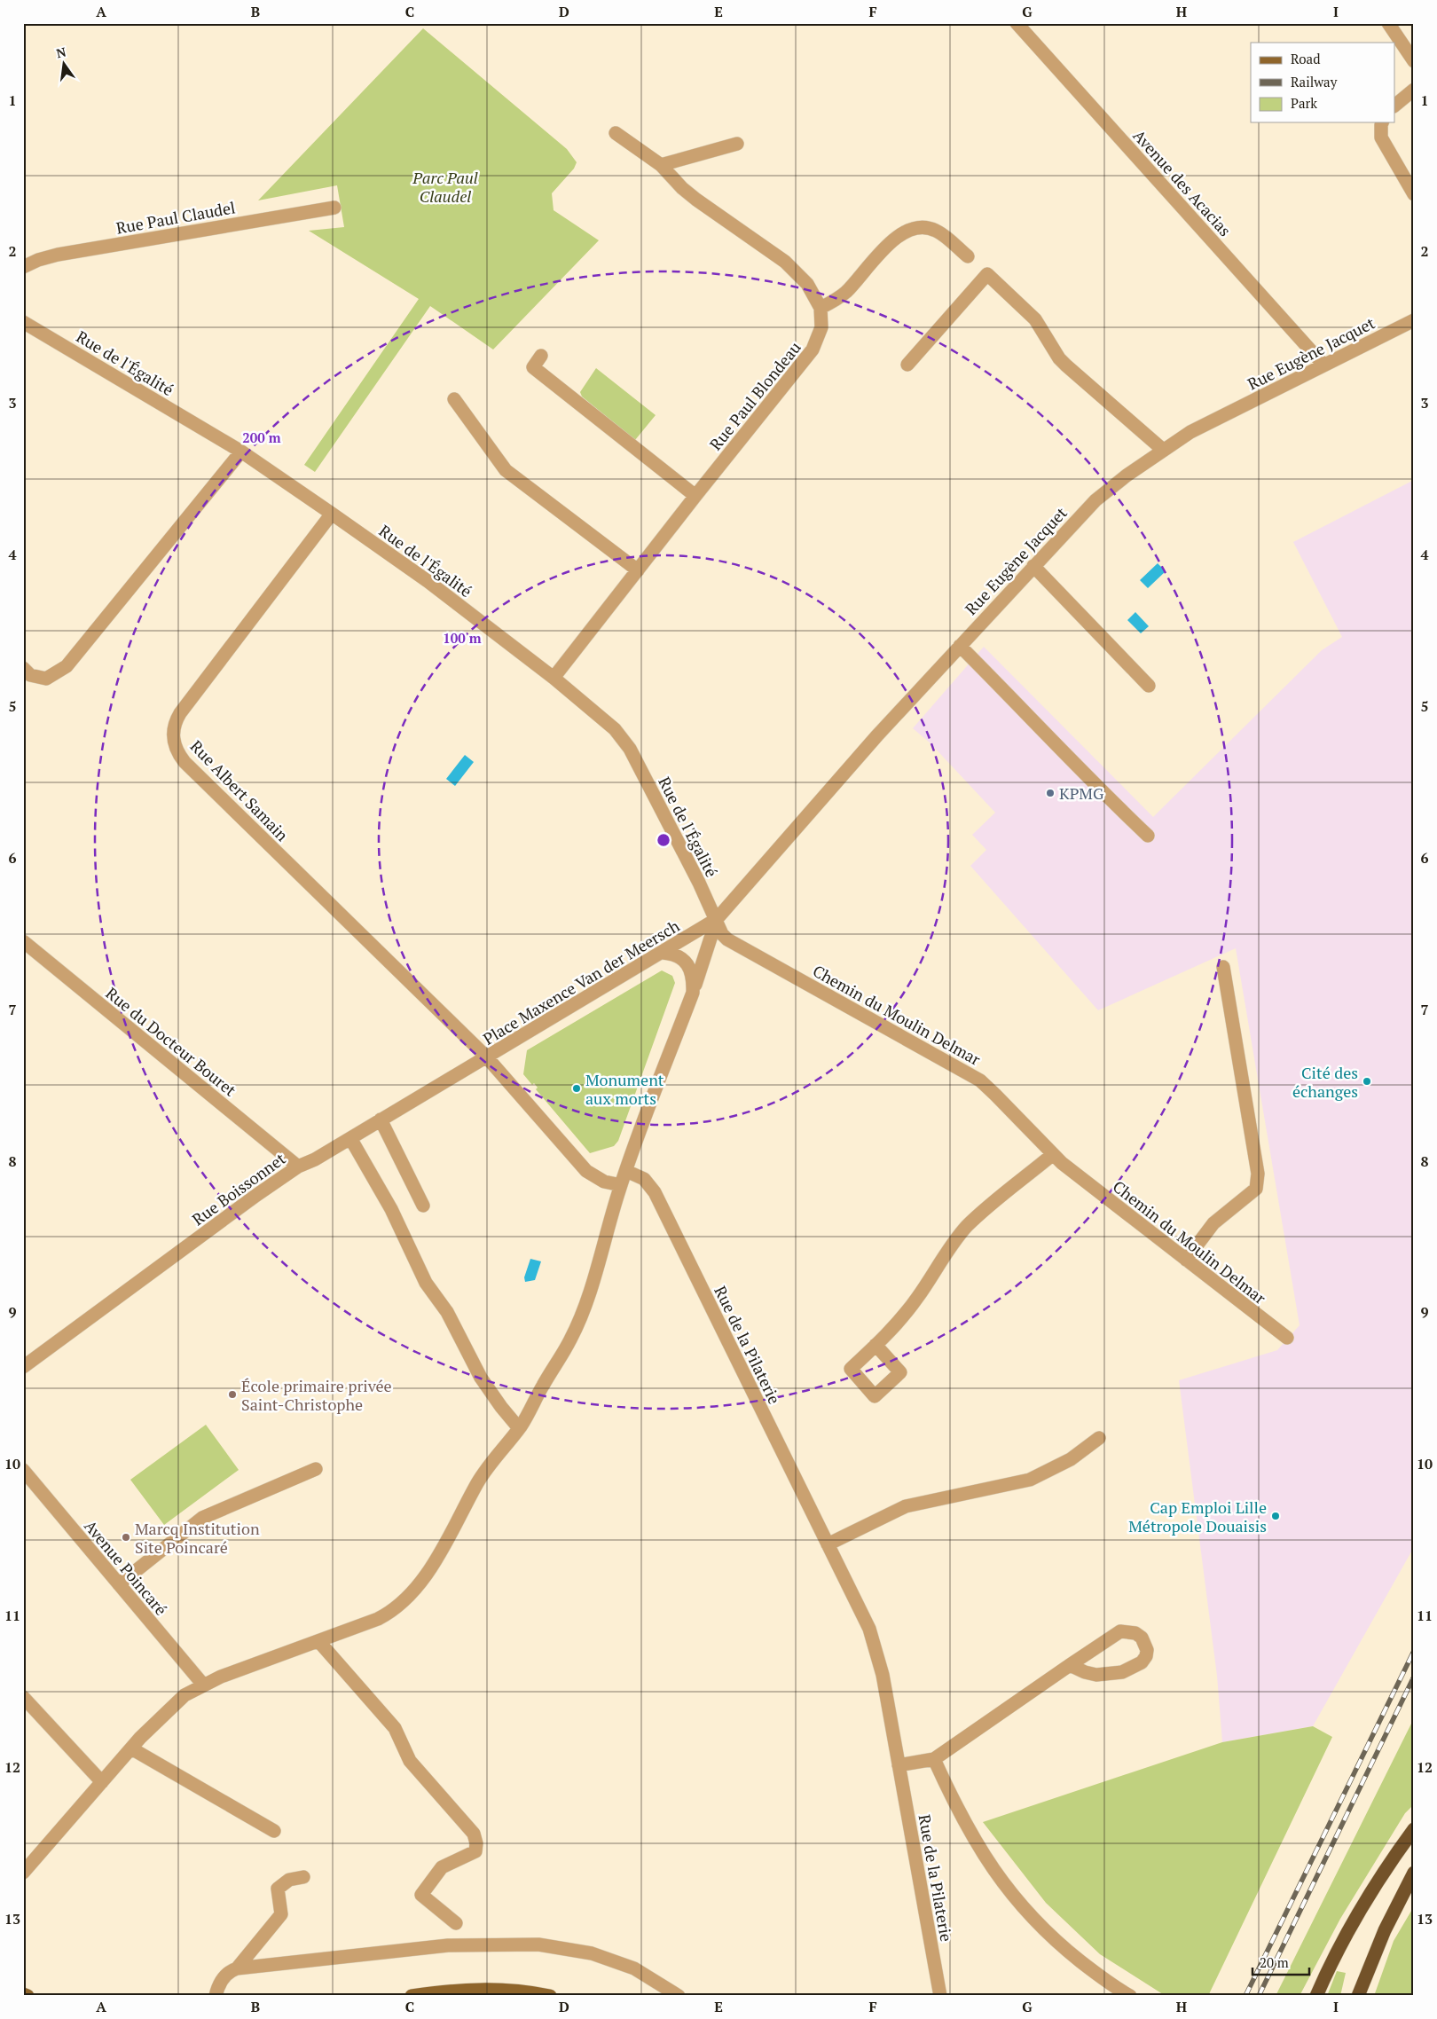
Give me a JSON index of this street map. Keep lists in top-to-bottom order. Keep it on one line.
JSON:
{"streets":{"street":["Avenue des Acacias","Rue Paul Claudel","Rue Eugène Jacquet","Rue de l'Égalité","Rue Paul Blondeau","Rue Albert Samain","Place Maxence Van der Meersch","Chemin du Moulin Delmar","Rue du Docteur Bouret","Rue Boissonnet","Rue de la Pilaterie","Avenue Poincaré"]},"crossings":[["Avenue des Acacias","Rue Eugène Jacquet"],["Rue Eugène Jacquet","Rue de l'Égalité"],["Rue Eugène Jacquet","Place Maxence Van der Meersch"],["Rue Eugène Jacquet","Chemin du Moulin Delmar"],["Rue de l'Égalité","Rue Paul Blondeau"],["Rue de l'Égalité","Rue Albert Samain"],["Rue de l'Égalité","Place Maxence Van der Meersch"],["Rue de l'Égalité","Chemin du Moulin Delmar"],["Rue Albert Samain","Place Maxence Van der Meersch"],["Rue Albert Samain","Rue Boissonnet"],["Place Maxence Van der Meersch","Chemin du Moulin Delmar"],["Place Maxence Van der Meersch","Rue Boissonnet"],["Rue du Docteur Bouret","Rue Boissonnet"]],"parks":["Parc Paul Claudel"],"places":["KPMG","Cité des échanges","Monument aux morts","École primaire privée Saint-Christophe","Cap Emploi Lille Métropole Douaisis","Marcq Institution Site Poincaré"],"legend":["Road","Railway","Park"],"scale_bar":"20 m","north":"top","grid":{"columns":["A","B","C","D","E","F","G","H","I"],"rows":["1","2","3","4","5","6","7","8","9","10","11","12","13"]},"rings":["200 m","100 m"]}
